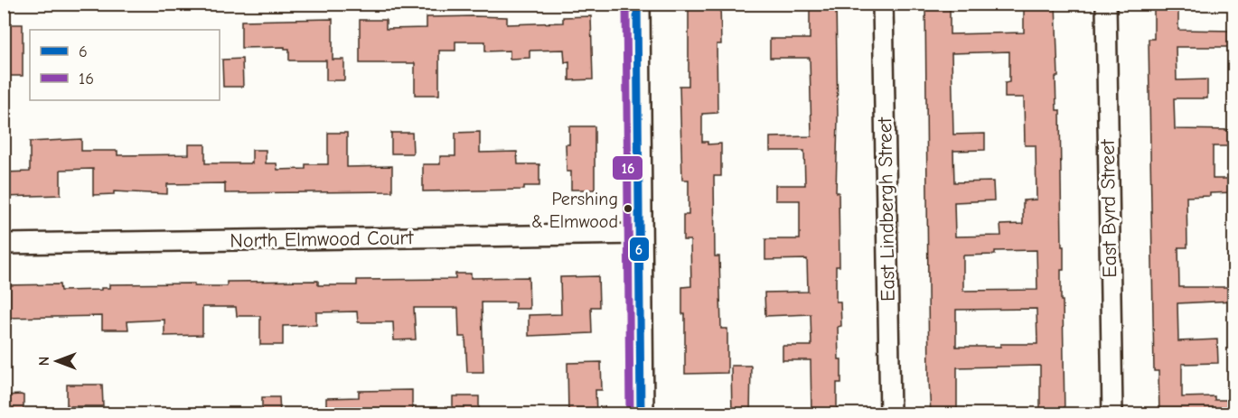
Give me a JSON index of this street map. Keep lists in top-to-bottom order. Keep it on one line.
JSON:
{"streets":{"street":["East Byrd Street","East Lindbergh Street","North Elmwood Court"]},"places":["Pershing & Elmwood"],"lines":["transit line 6","transit line 16"],"legend":["6","16"],"north":"left"}
